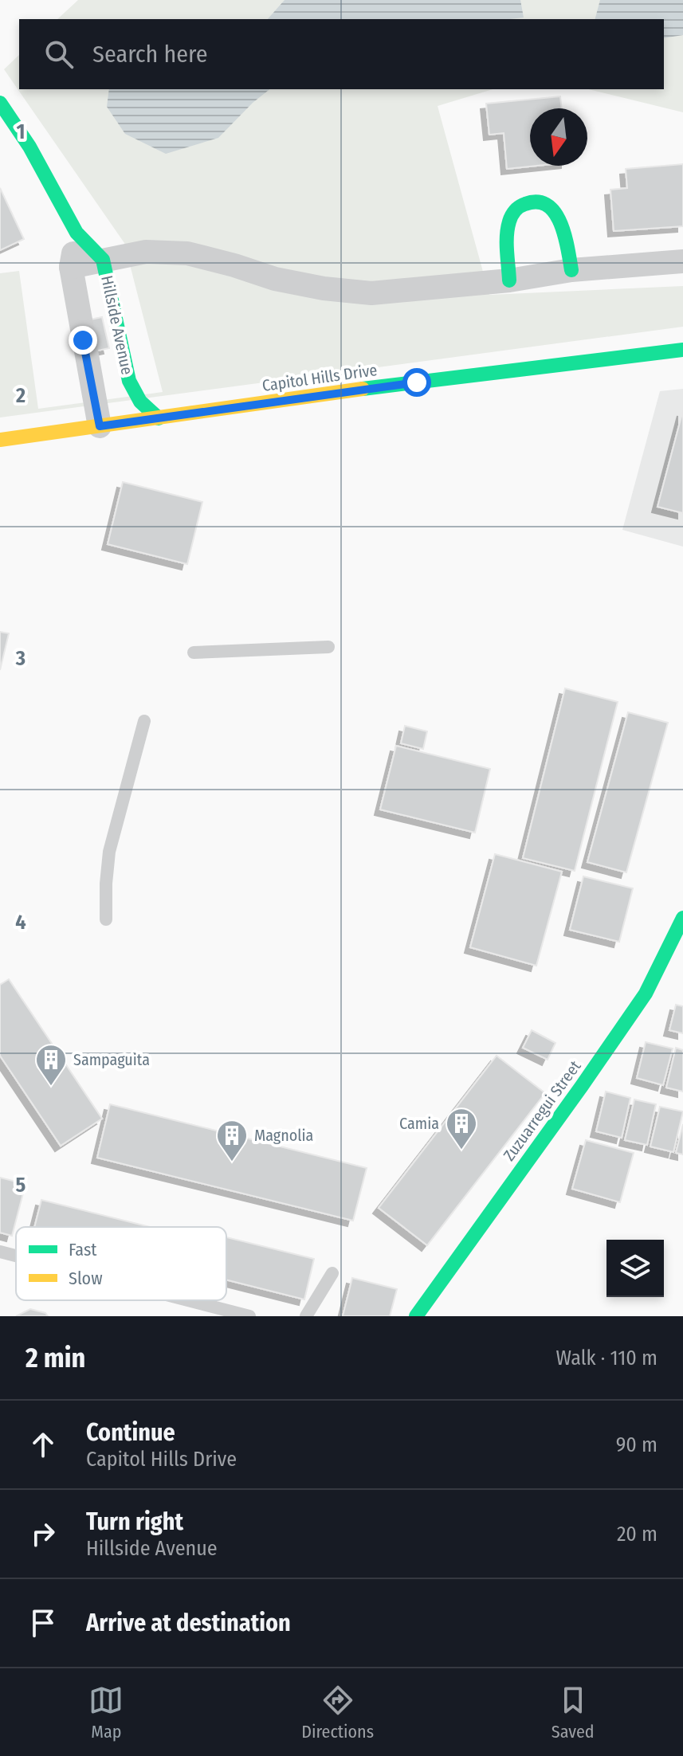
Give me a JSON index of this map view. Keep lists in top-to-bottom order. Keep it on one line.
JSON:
{"streets":{"street":["Hillside Avenue","Capitol Hills Drive","Zuzuarregui Street"]},"crossings":[["Hillside Avenue","Capitol Hills Drive"]],"places":{"building":["Sampaguita","Camia","Magnolia"]},"legend":["Fast","Slow"],"north":"bottom","page":{"search":"Search here","heading":["2 min","Walk · 110 m"],"list":[["Continue","Capitol Hills Drive","90 m"],["Turn right","Hillside Avenue","20 m"],"Arrive at destination"],"nav":["Map","Directions","Saved"]},"grid":{"rows":["1","2","3","4","5"]}}
